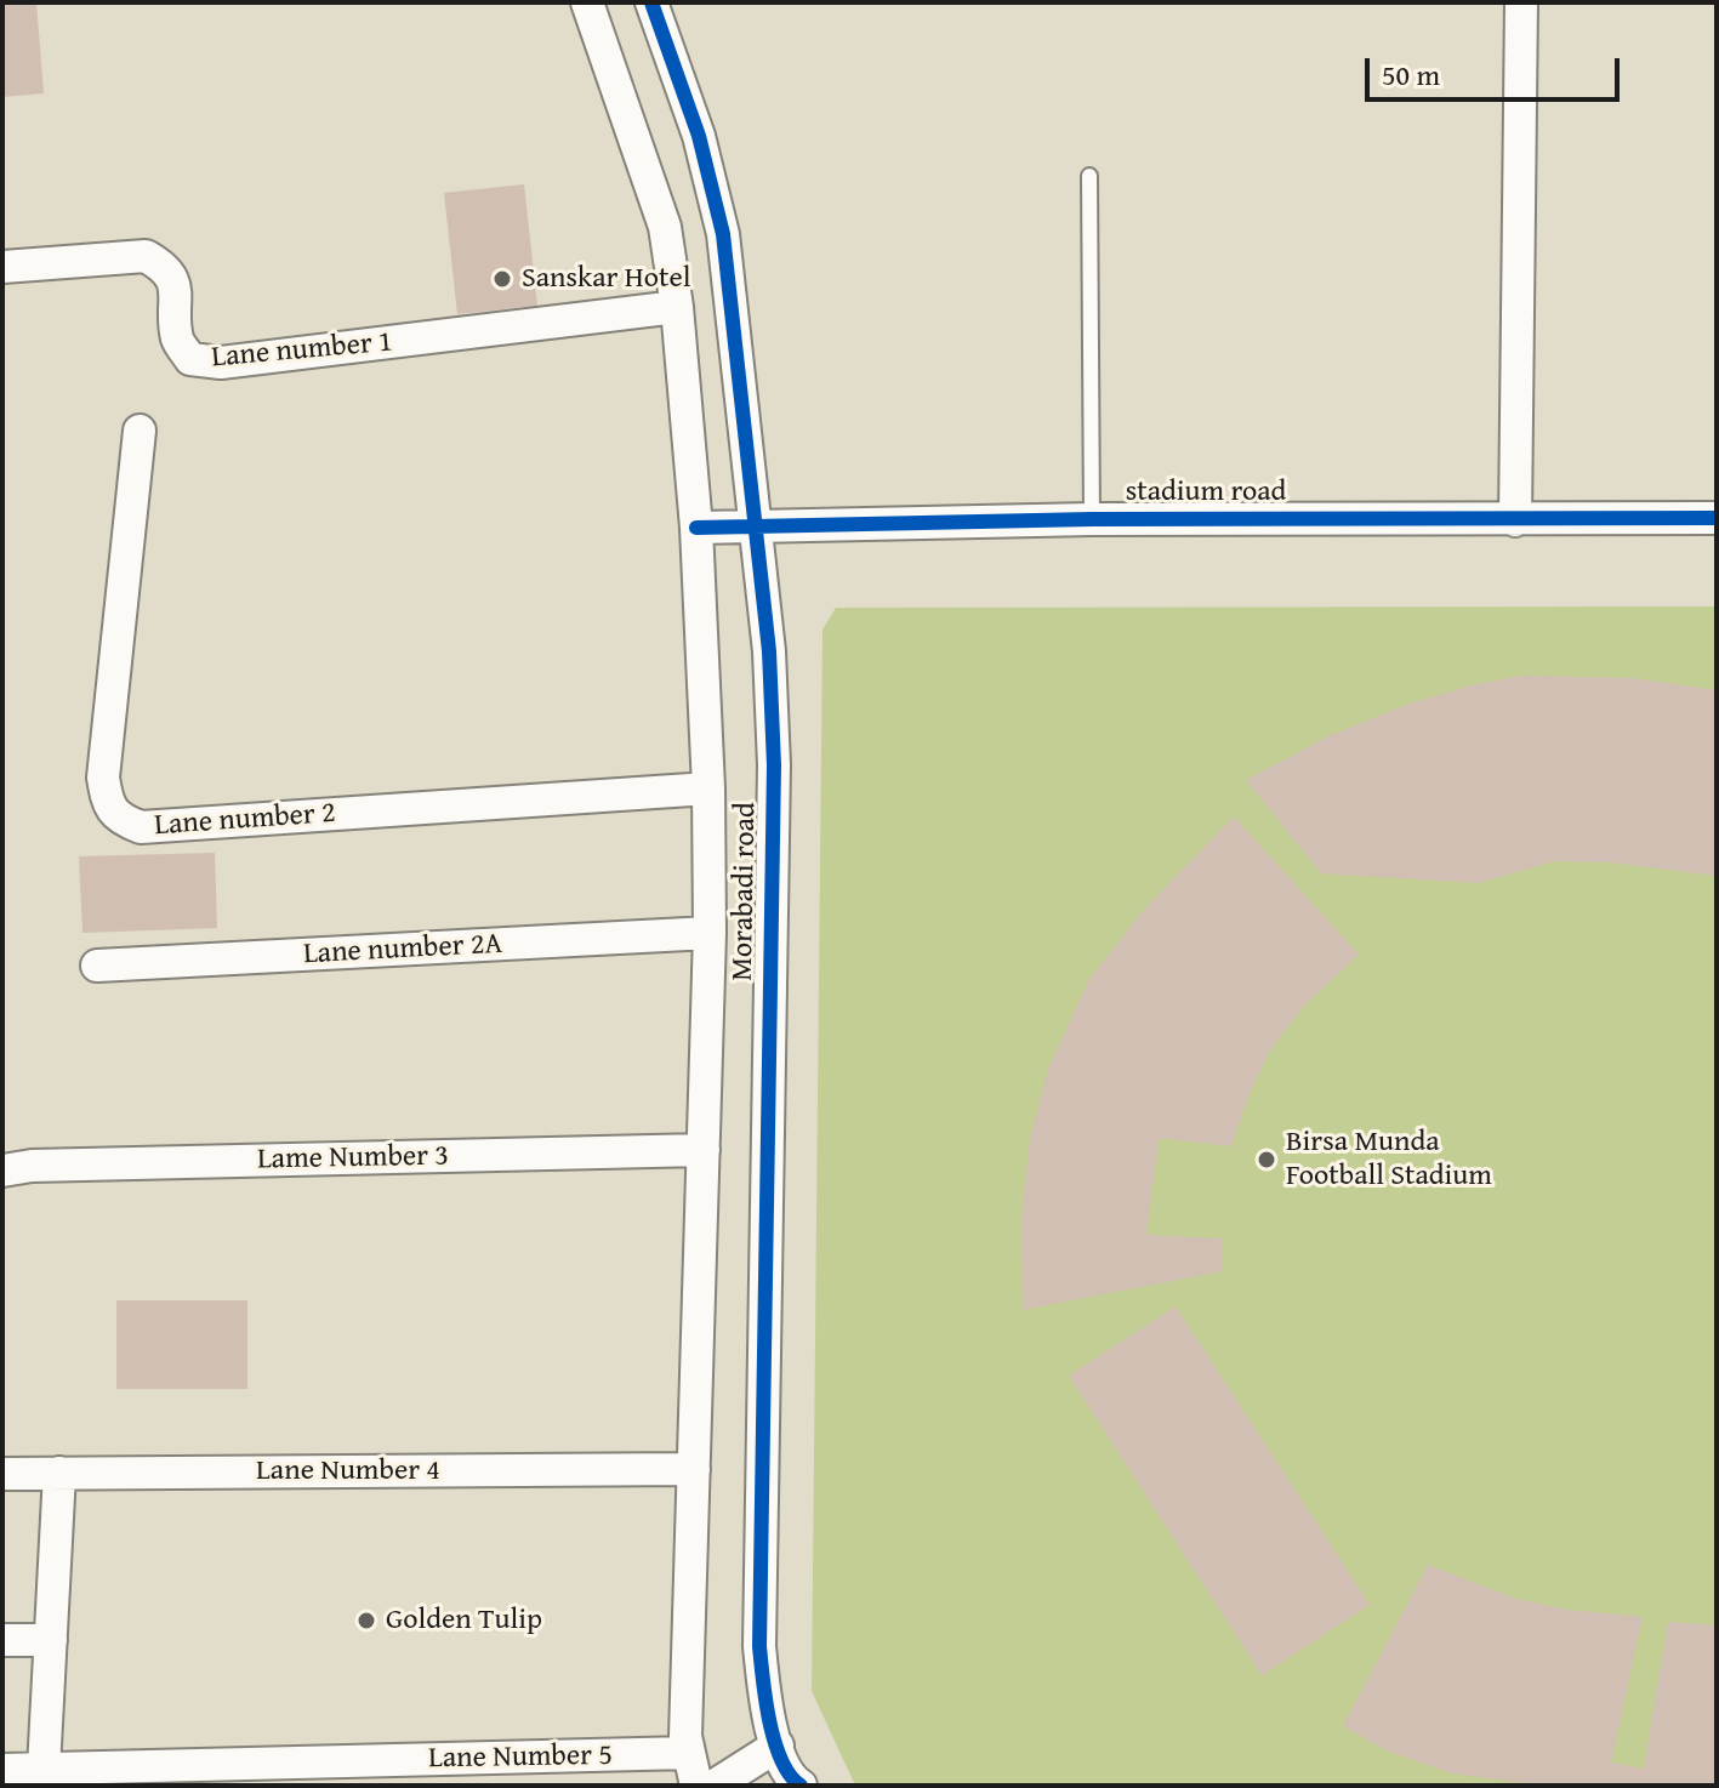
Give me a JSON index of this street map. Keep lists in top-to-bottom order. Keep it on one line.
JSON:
{"streets":{"street":["Lane number 1","stadium road","Lane number 2","Morabadi road","Lane number 2A","Lame Number 3","Lane Number 4","Lane Number 5"]},"crossings":[["Lane number 1","Morabadi road"],["stadium road","Morabadi road"],["Lane number 2","Morabadi road"],["Morabadi road","Lane number 2A"],["Morabadi road","Lame Number 3"],["Morabadi road","Lane Number 4"],["Morabadi road","Lane Number 5"]],"places":["Sanskar Hotel","Birsa Munda Football Stadium","Golden Tulip"],"scale_bar":"50 m"}
